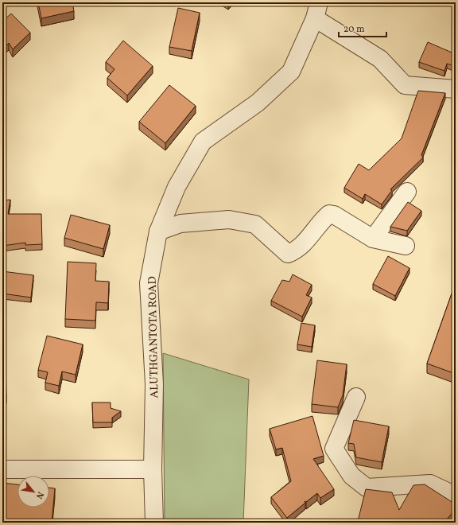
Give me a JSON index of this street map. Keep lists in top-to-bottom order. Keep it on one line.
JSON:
{"streets":{"street":["ALUTHGANTOTA ROAD"]},"scale_bar":"20 m","north":"bottom right"}
